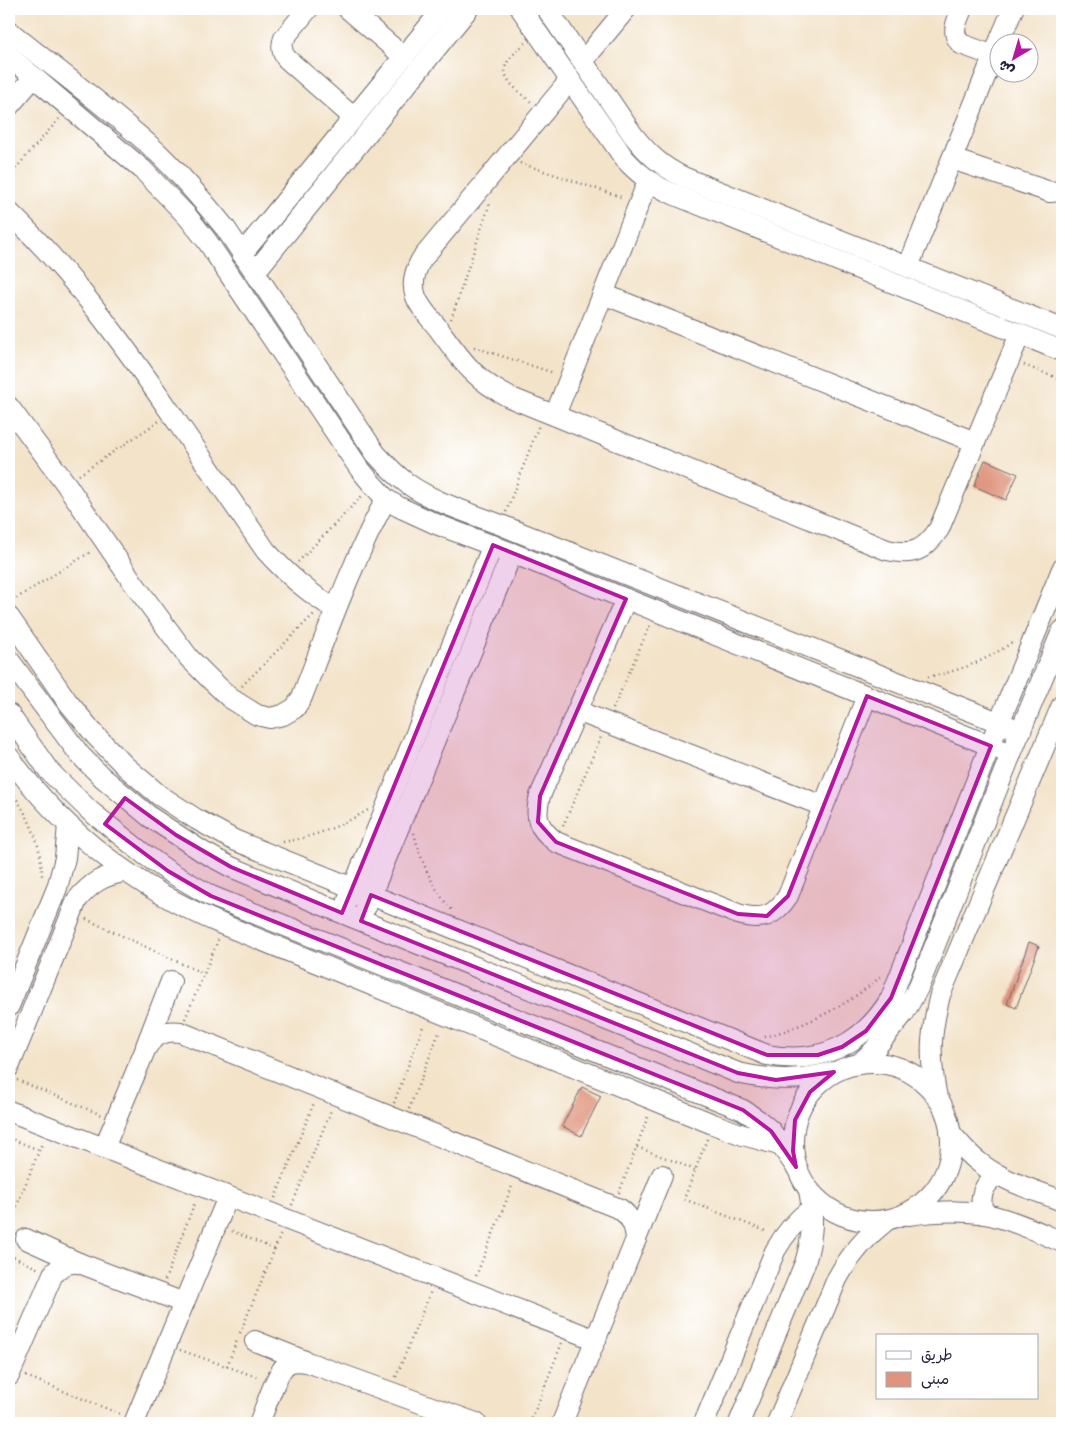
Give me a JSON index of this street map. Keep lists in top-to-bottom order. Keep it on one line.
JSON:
{"legend":["طريق","مبنى"],"north":"bottom left"}
